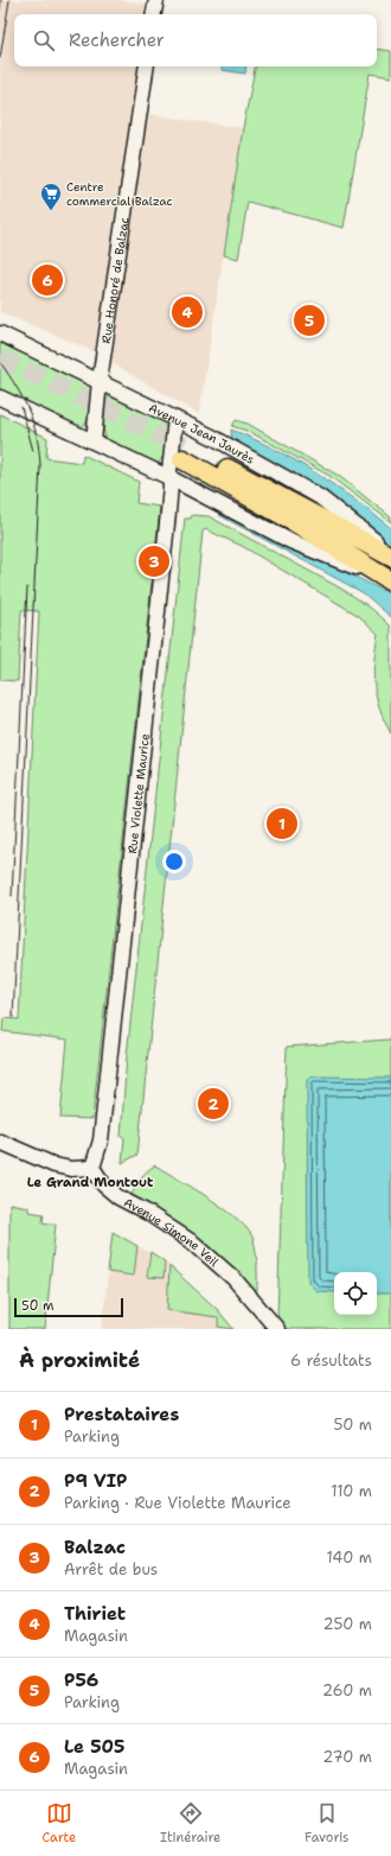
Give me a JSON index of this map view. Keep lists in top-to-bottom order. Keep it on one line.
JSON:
{"streets":{"main road":["Avenue Jean Jaurès"],"street":["Rue Honoré de Balzac","Rue Violette Maurice","Avenue Simone Veil"]},"crossings":[["Rue Honoré de Balzac","Avenue Jean Jaurès"],["Avenue Jean Jaurès","Rue Violette Maurice"],["Rue Violette Maurice","Avenue Simone Veil"]],"districts":["Le Grand Montout"],"places":{"supermarket":["Centre commercial Balzac"]},"scale_bar":"50 m","page":{"search":"Rechercher","pins":["6","4","5","3","1","2"],"scale":"50 m","heading":["À proximité","6 résultats"],"list":[{"mark":"1","name":"Prestataires","note":"Parking","value":"50 m"},{"mark":"2","name":"P9 VIP","note":"Parking · Rue Violette Maurice","value":"110 m"},{"mark":"3","name":"Balzac","note":"Arrêt de bus","value":"140 m"},{"mark":"4","name":"Thiriet","note":"Magasin","value":"250 m"},{"mark":"5","name":"P56","note":"Parking","value":"260 m"},{"mark":"6","name":"Le 505","note":"Magasin","value":"270 m"}],"nav":["Carte","Itinéraire","Favoris"]}}
